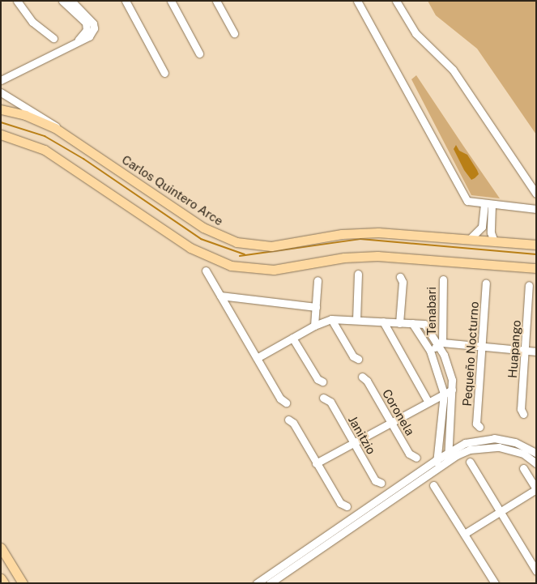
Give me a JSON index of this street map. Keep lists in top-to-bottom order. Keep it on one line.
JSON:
{"streets":{"main road":["Carlos Quintero Arce"],"street":["Tenabari","Huapango","Pequeño Nocturno","Coronela","Janitzio"]}}
